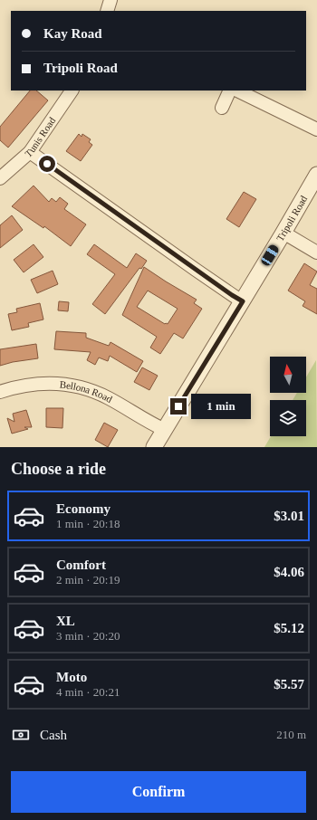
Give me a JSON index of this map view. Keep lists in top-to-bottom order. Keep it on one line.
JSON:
{"streets":{"street":["Tunis Road","Tripoli Road","Bellona Road"]},"crossings":[["Tripoli Road","Bellona Road"]],"north":"top","page":{"banner":["Kay Road","Tripoli Road"],"bubble":"1 min","heading":"Choose a ride","list":[{"name":"Economy","note":"1 min · 20:18","value":"$3.01"},{"name":"Comfort","note":"2 min · 20:19","value":"$4.06"},{"name":"XL","note":"3 min · 20:20","value":"$5.12"},{"name":"Moto","note":"4 min · 20:21","value":"$5.57"}],"pay":["Cash","210 m"],"buttons":"Confirm"}}
